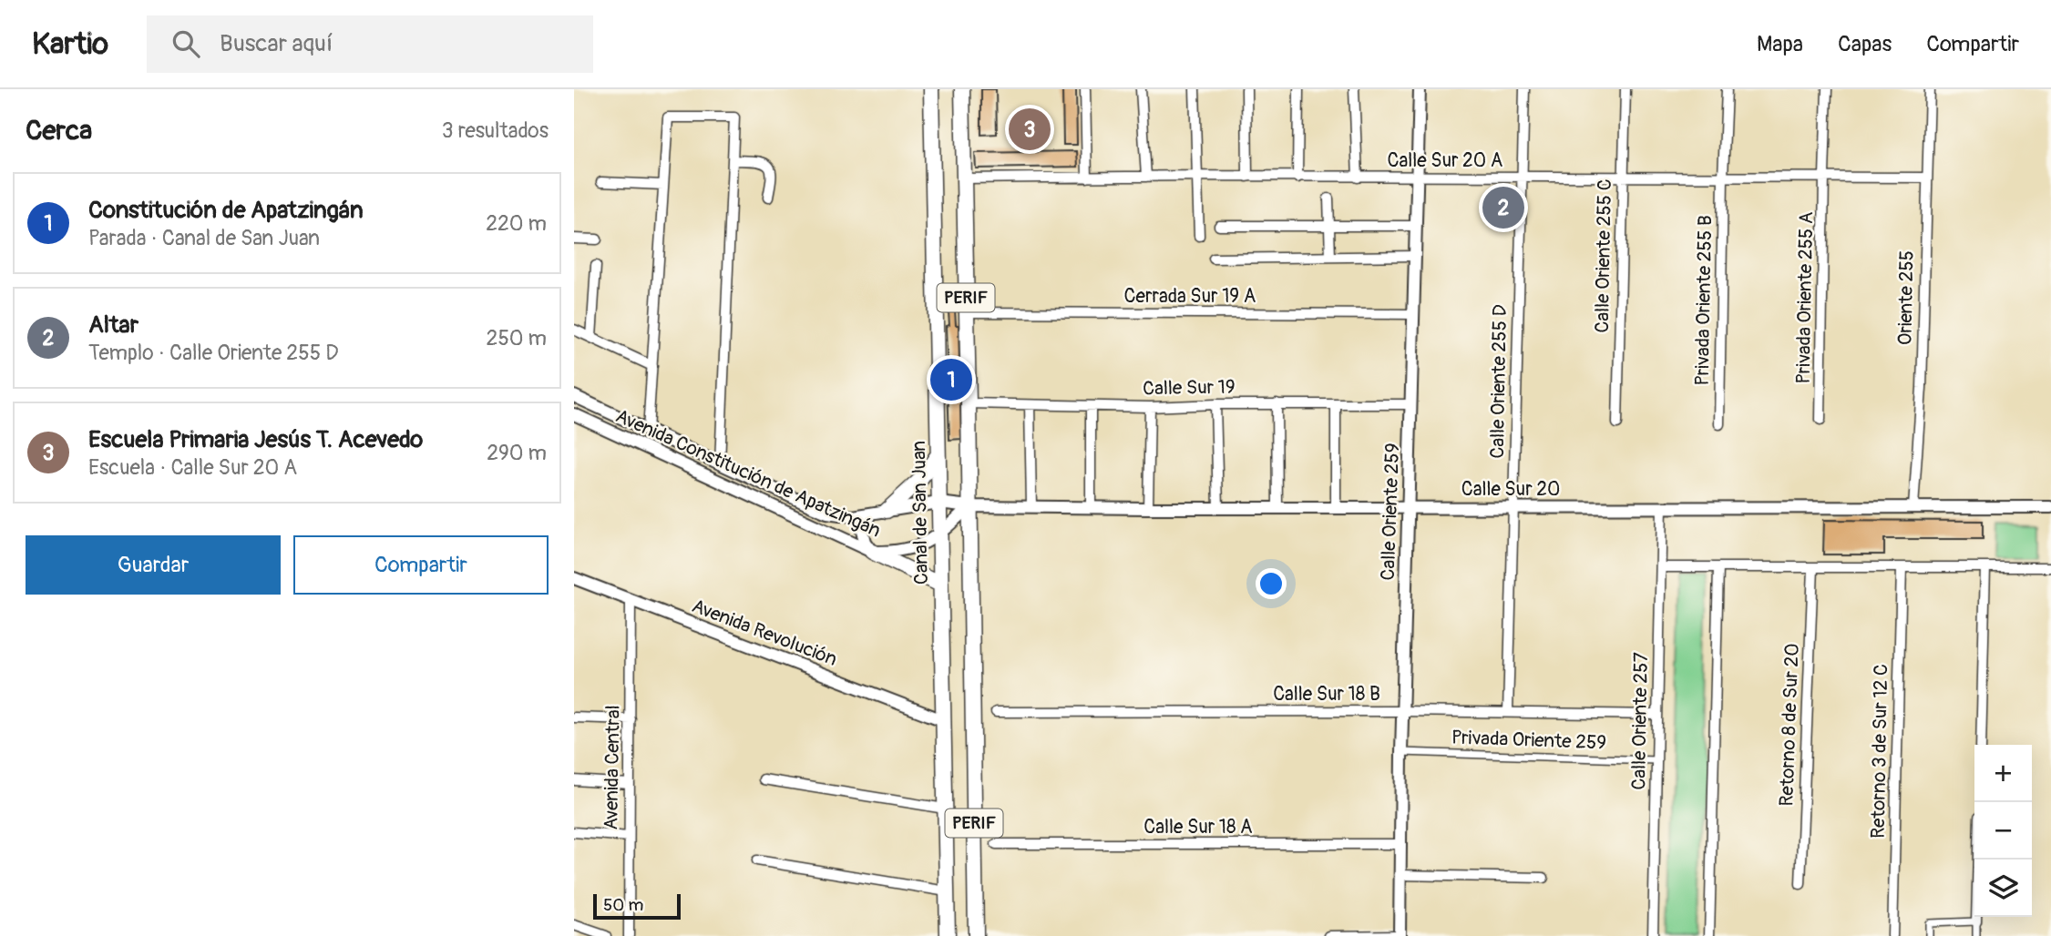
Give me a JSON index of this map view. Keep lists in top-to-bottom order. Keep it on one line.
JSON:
{"streets":{"main road":["PERIF","Canal de San Juan"],"street":["Calle Sur 20 A","Calle Oriente 255 C","Cerrada Sur 19 A","Privada Oriente 255 A","Oriente 255","Privada Oriente 255 B","Calle Oriente 255 D","Calle Sur 19","Avenida Constitución de Apatzingán","Calle Sur 20","Calle Oriente 259","Avenida Revolución","Calle Sur 18 B","Calle Oriente 257","Retorno 8 de Sur 20","Privada Oriente 259","Retorno 3 de Sur 12 C","Avenida Central","Calle Sur 18 A"]},"crossings":[["Calle Sur 20 A","Calle Oriente 255 C"],["Calle Sur 20 A","PERIF"],["Calle Sur 20 A","Privada Oriente 255 A"],["Calle Sur 20 A","Oriente 255"],["Calle Sur 20 A","Privada Oriente 255 B"],["Calle Sur 20 A","Calle Oriente 255 D"],["Calle Sur 20 A","Calle Oriente 259"],["Cerrada Sur 19 A","PERIF"],["Cerrada Sur 19 A","Calle Oriente 259"],["PERIF","Calle Sur 19"],["PERIF","Avenida Constitución de Apatzingán"],["PERIF","Calle Sur 20"],["Oriente 255","Calle Sur 20"],["Calle Oriente 255 D","Calle Sur 20"],["Calle Oriente 255 D","Calle Sur 18 B"],["Calle Sur 19","Calle Oriente 259"],["Avenida Constitución de Apatzingán","Calle Sur 20"],["Avenida Constitución de Apatzingán","Canal de San Juan"],["Calle Sur 20","Calle Oriente 259"],["Calle Sur 20","Calle Oriente 257"],["Calle Oriente 259","Calle Sur 18 B"],["Calle Oriente 259","Privada Oriente 259"],["Calle Oriente 259","Calle Sur 18 A"],["Canal de San Juan","Avenida Revolución"],["Avenida Revolución","Avenida Central"],["Calle Sur 18 B","Calle Oriente 257"],["Calle Oriente 257","Privada Oriente 259"]],"scale_bar":"50 m","page":{"header":"Kartio","search":"Buscar aquí","nav":["Mapa","Capas","Compartir"],"heading":["Cerca","3 resultados"],"pins":["3","2","1"],"list":[{"mark":"1","name":"Constitución de Apatzingán","note":"Parada · Canal de San Juan","value":"220 m"},{"mark":"2","name":"Altar","note":"Templo · Calle Oriente 255 D","value":"250 m"},{"mark":"3","name":"Escuela Primaria Jesús T. Acevedo","note":"Escuela · Calle Sur 20 A","value":"290 m"}],"buttons":["Guardar","Compartir"],"map_buttons":["+","−"],"scale":"50 m"}}
